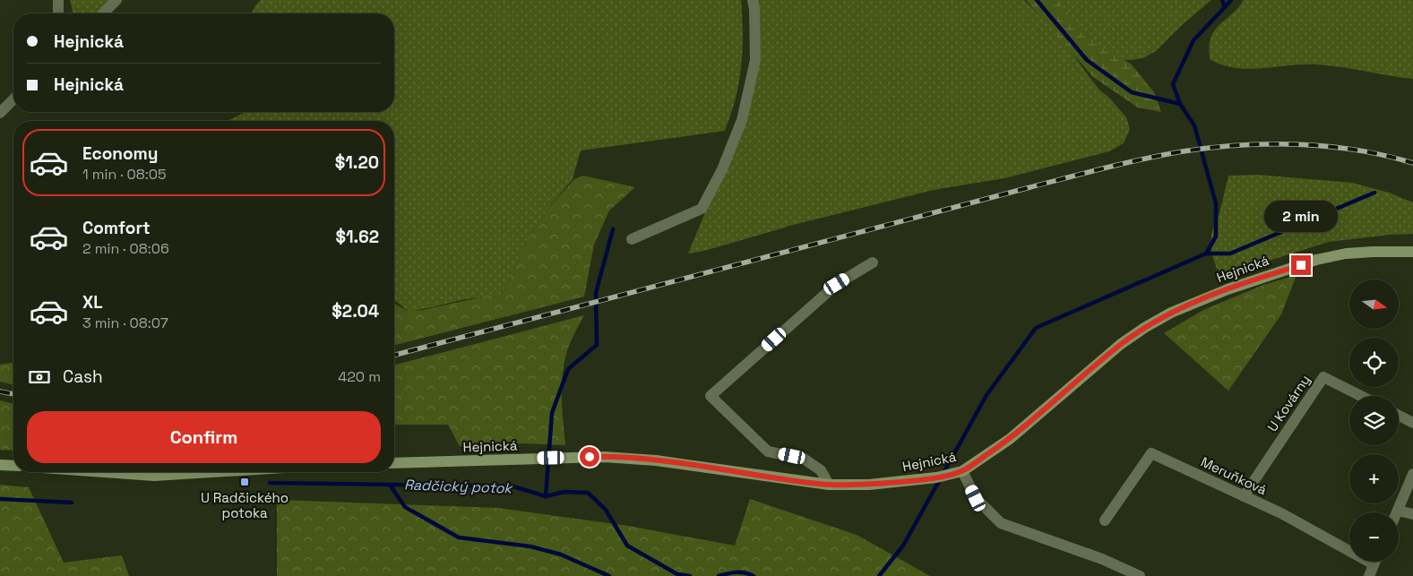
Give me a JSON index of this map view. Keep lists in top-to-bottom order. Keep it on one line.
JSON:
{"streets":{"main road":["Hejnická"],"street":["U Kovárny","Meruňková"]},"crossings":[["U Kovárny","Meruňková"]],"water":["Radčický potok"],"places":{"transit":["U Radčického potoka"]},"north":"right","page":{"banner":["Hejnická","Hejnická"],"list":[{"name":"Economy","note":"1 min · 08:05","value":"$1.20"},{"name":"Comfort","note":"2 min · 08:06","value":"$1.62"},{"name":"XL","note":"3 min · 08:07","value":"$2.04"}],"bubble":"2 min","map_buttons":["+","−"],"pay":["Cash","420 m"],"buttons":"Confirm"}}
